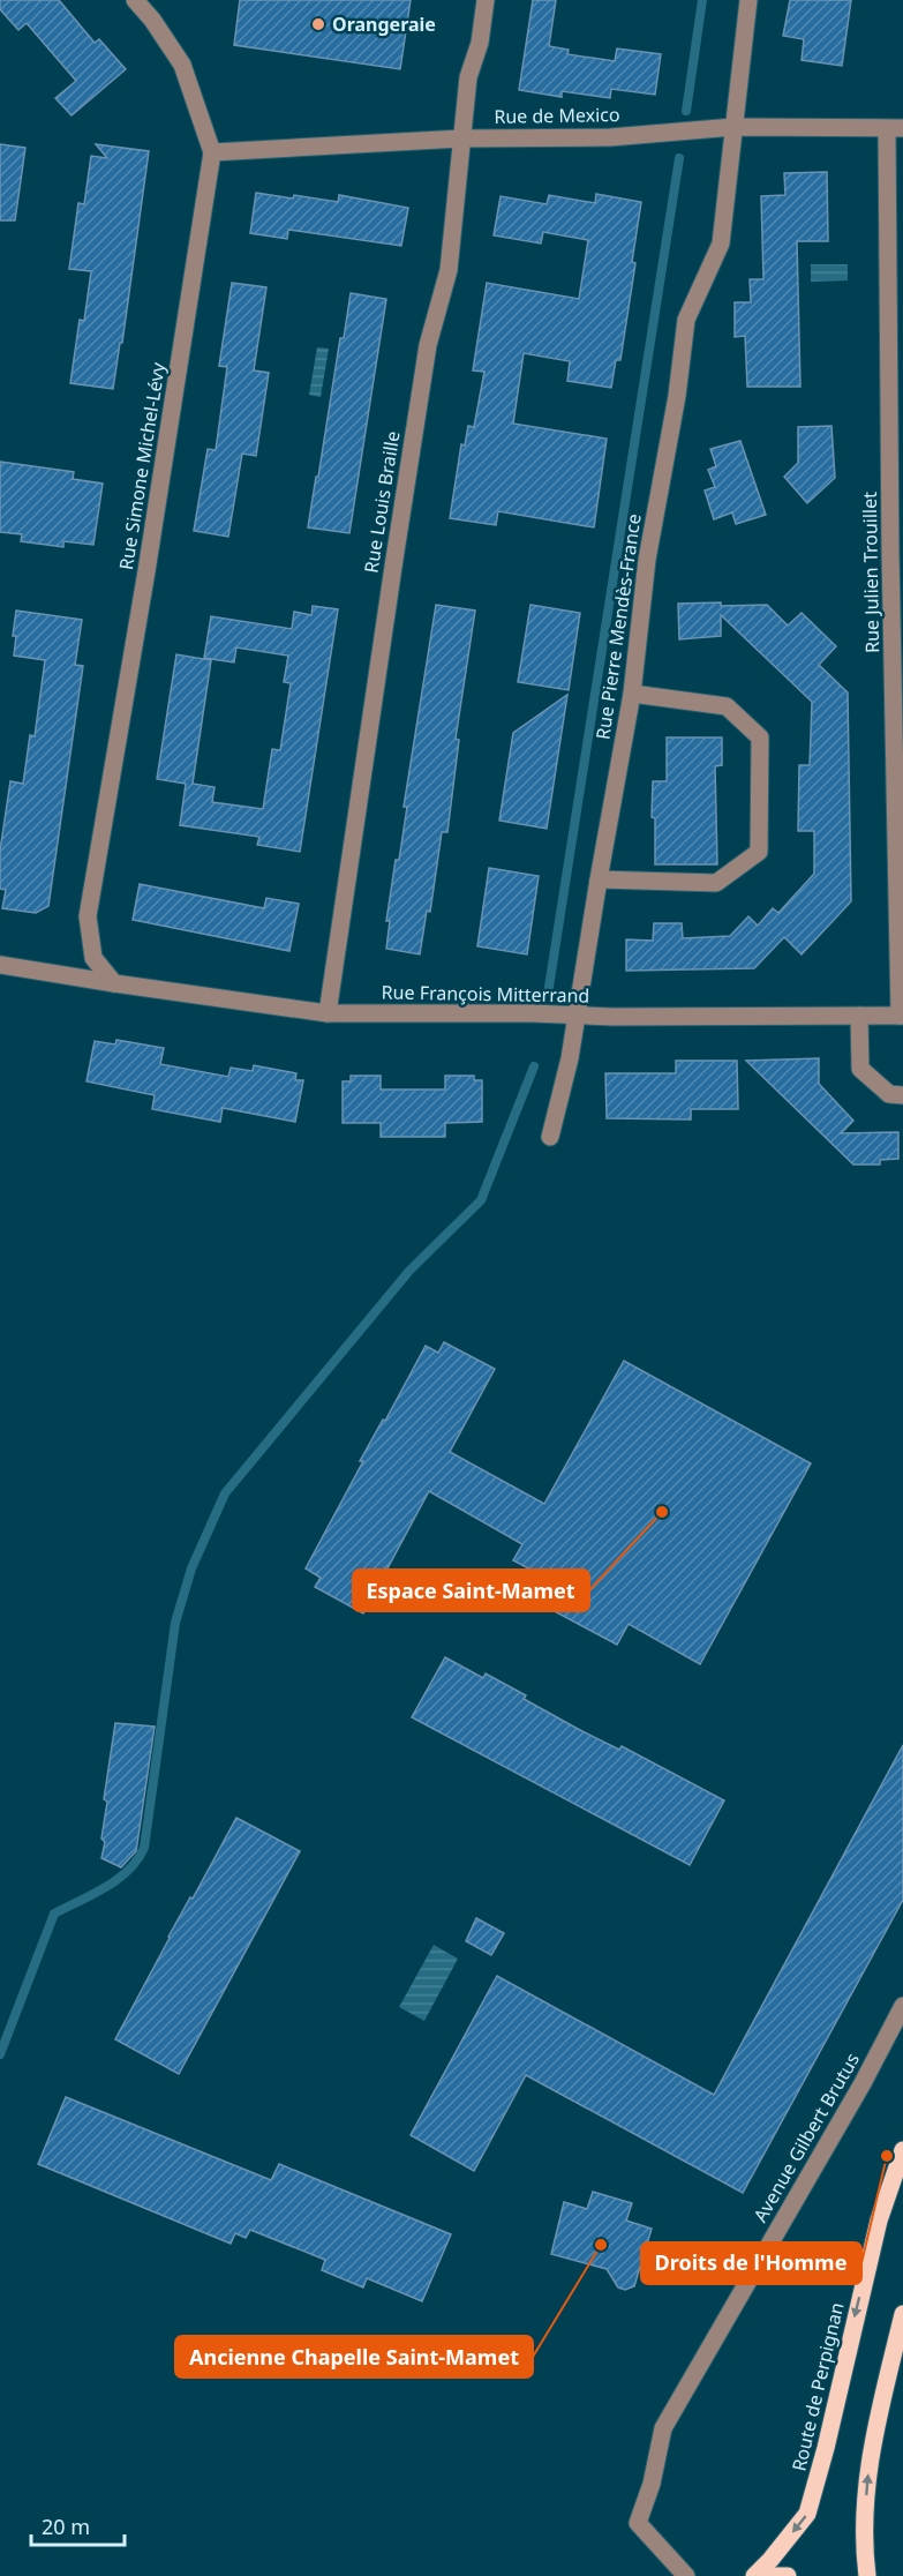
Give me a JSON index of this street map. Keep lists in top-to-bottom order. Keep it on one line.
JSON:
{"streets":{"main road":["Route de Perpignan"],"street":["Rue de Mexico","Rue Simone Michel-Lévy","Rue Louis Braille","Rue Julien Trouillet","Rue Pierre Mendès-France","Rue François Mitterrand","Avenue Gilbert Brutus"]},"crossings":[["Rue de Mexico","Rue Simone Michel-Lévy"],["Rue de Mexico","Rue Louis Braille"],["Rue de Mexico","Rue Julien Trouillet"],["Rue de Mexico","Rue Pierre Mendès-France"],["Rue Simone Michel-Lévy","Rue François Mitterrand"],["Rue Louis Braille","Rue François Mitterrand"],["Rue Julien Trouillet","Rue François Mitterrand"],["Rue Pierre Mendès-France","Rue François Mitterrand"]],"places":["Orangeraie","Espace Saint-Mamet","Droits de l'Homme","Ancienne Chapelle Saint-Mamet"],"scale_bar":"20 m"}
